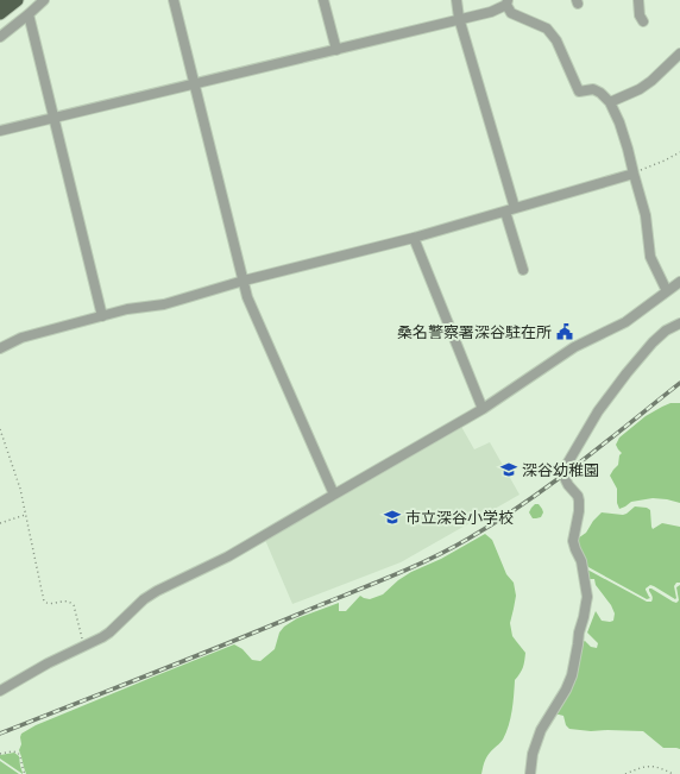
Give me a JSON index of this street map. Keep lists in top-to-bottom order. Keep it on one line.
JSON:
{"places":{"public building":["桑名警察署深谷駐在所"],"school or university":["深谷幼稚園","市立深谷小学校"]}}
